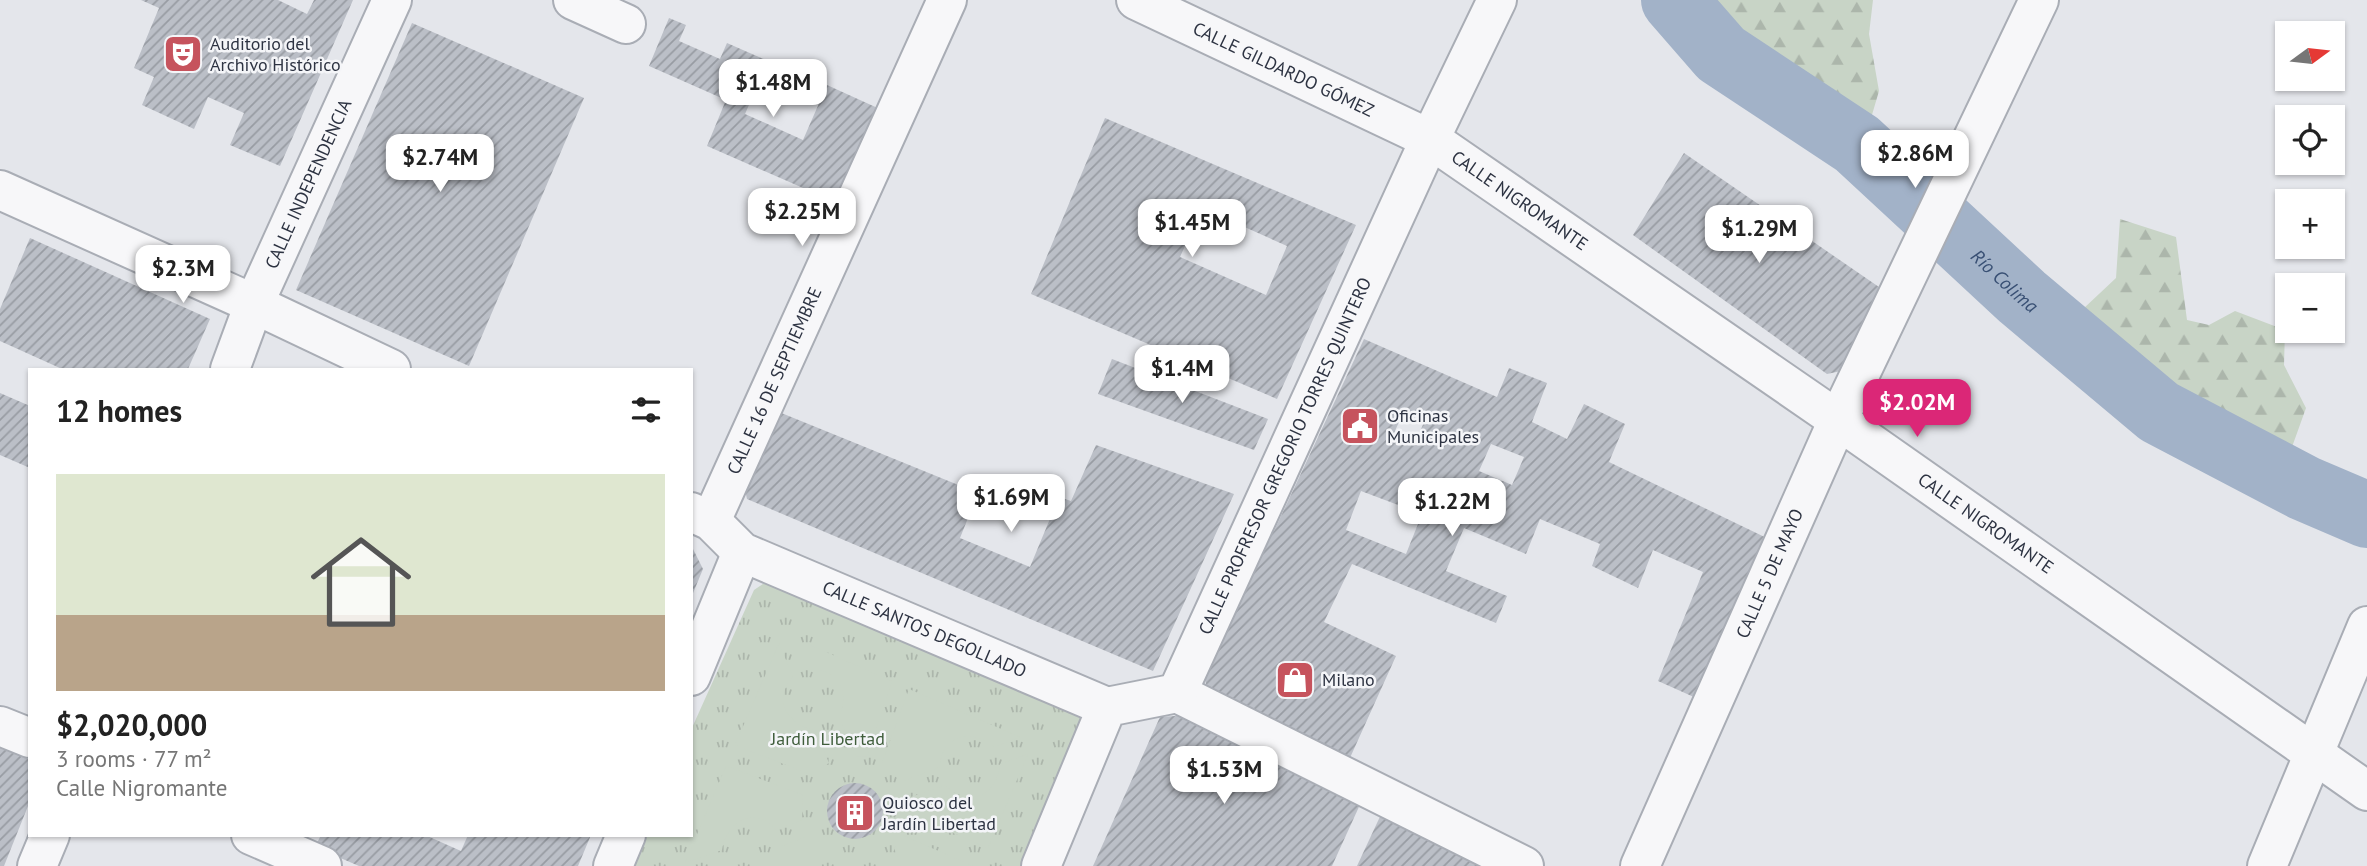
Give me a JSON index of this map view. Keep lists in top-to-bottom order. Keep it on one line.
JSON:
{"streets":{"street":["CALLE GILDARDO GÓMEZ","CALLE INDEPENDENCIA","CALLE NIGROMANTE","CALLE 16 DE SEPTIEMBRE","CALLE PROFRESOR GREGORIO TORRES QUINTERO","CALLE 5 DE MAYO","CALLE SANTOS DEGOLLADO"]},"crossings":[["CALLE GILDARDO GÓMEZ","CALLE NIGROMANTE"],["CALLE GILDARDO GÓMEZ","CALLE PROFRESOR GREGORIO TORRES QUINTERO"],["CALLE NIGROMANTE","CALLE PROFRESOR GREGORIO TORRES QUINTERO"],["CALLE NIGROMANTE","CALLE 5 DE MAYO"],["CALLE 16 DE SEPTIEMBRE","CALLE SANTOS DEGOLLADO"]],"water":["Río Colima"],"parks":["Jardín Libertad"],"places":{"theatre":["Auditorio del Archivo Histórico"],"public building":["Oficinas Municipales"],"shop":["Milano"],"building":["Quiosco del Jardín Libertad"]},"north":"right","page":{"map_buttons":["+","−"],"price":["$1.48M","$2.86M","$2.74M","$2.25M","$1.45M","$1.29M","$2.3M","$1.4M","$2.02M","$1.69M","$1.22M","$1.53M"],"heading":"12 homes","list":[{"name":"$2,020,000","note":"3 rooms · 77 m² · Calle Nigromante"}]}}
